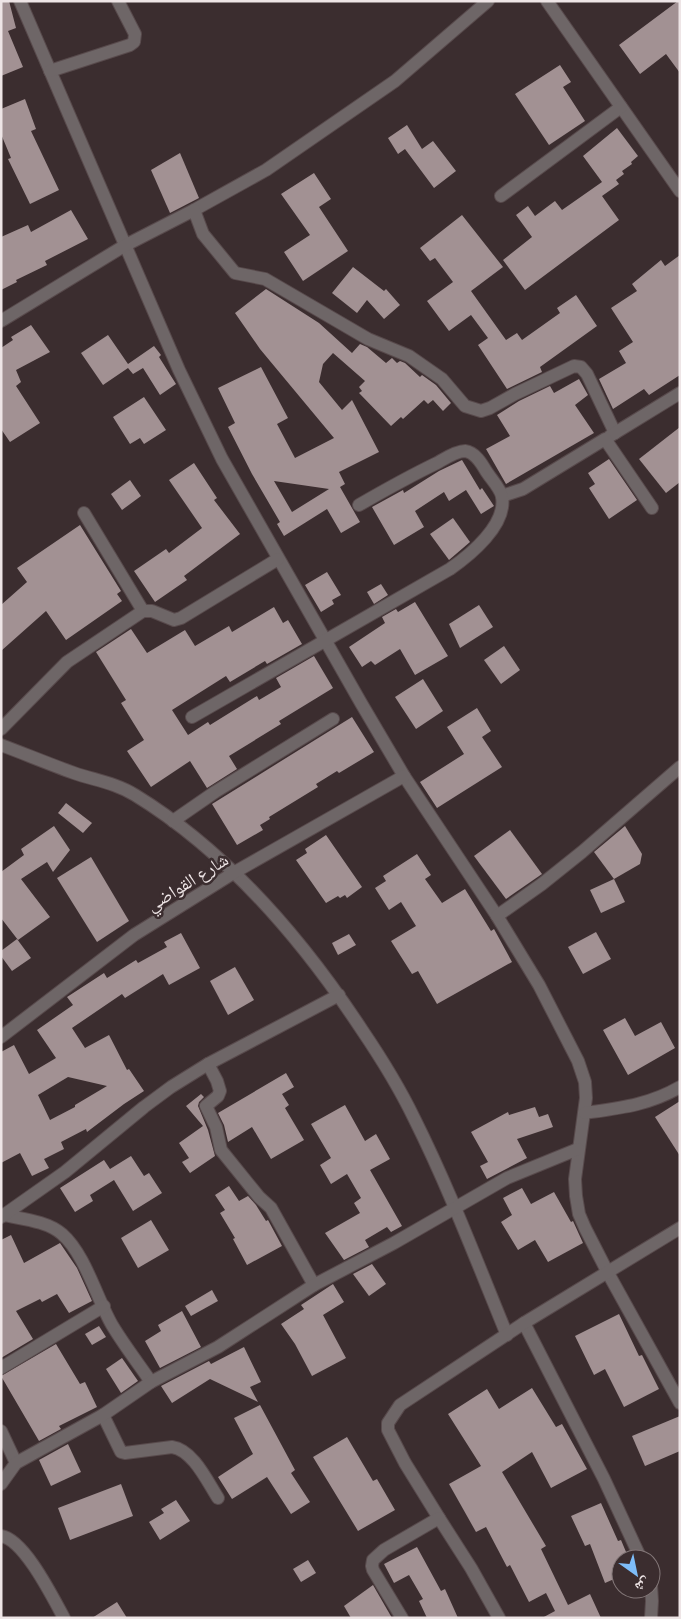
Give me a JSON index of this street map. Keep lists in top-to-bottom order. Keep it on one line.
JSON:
{"streets":{"street":["شارع القواضي"]},"north":"bottom right"}
